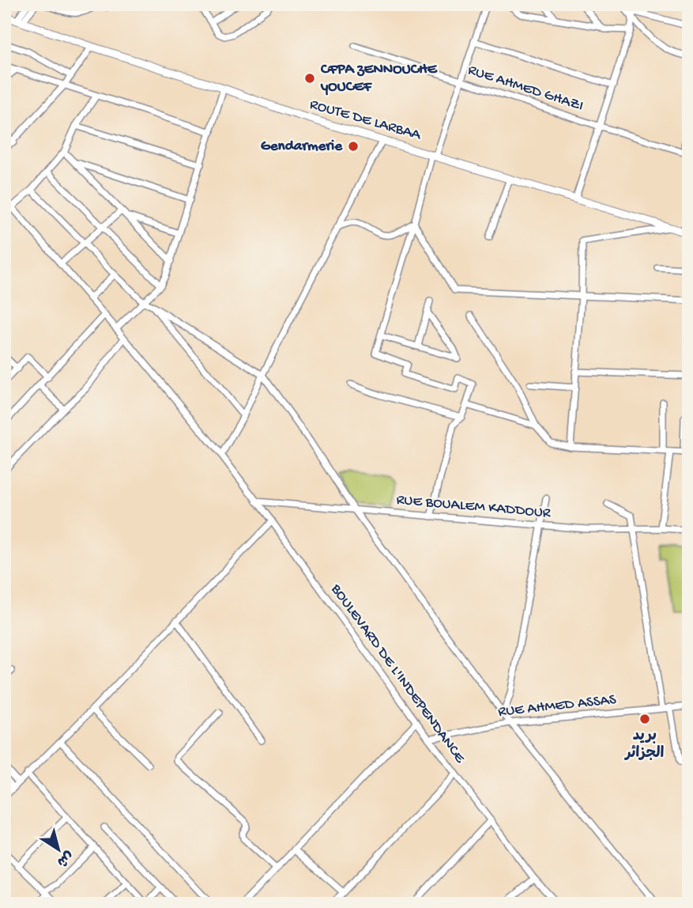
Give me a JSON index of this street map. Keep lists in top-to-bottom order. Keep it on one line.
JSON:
{"streets":{"main road":["ROUTE DE LARBAA"],"street":["RUE AHMED GHAZI","RUE BOUALEM KADDOUR","BOULEVARD DE L'INDEPENDANCE","RUE AHMED ASSAS"]},"crossings":[["RUE BOUALEM KADDOUR","BOULEVARD DE L'INDEPENDANCE"],["BOULEVARD DE L'INDEPENDANCE","RUE AHMED ASSAS"]],"places":["CFPA zENNOUCHE yOUCEF","Gendarmerie","بريد الجزائر"],"north":"bottom right"}
